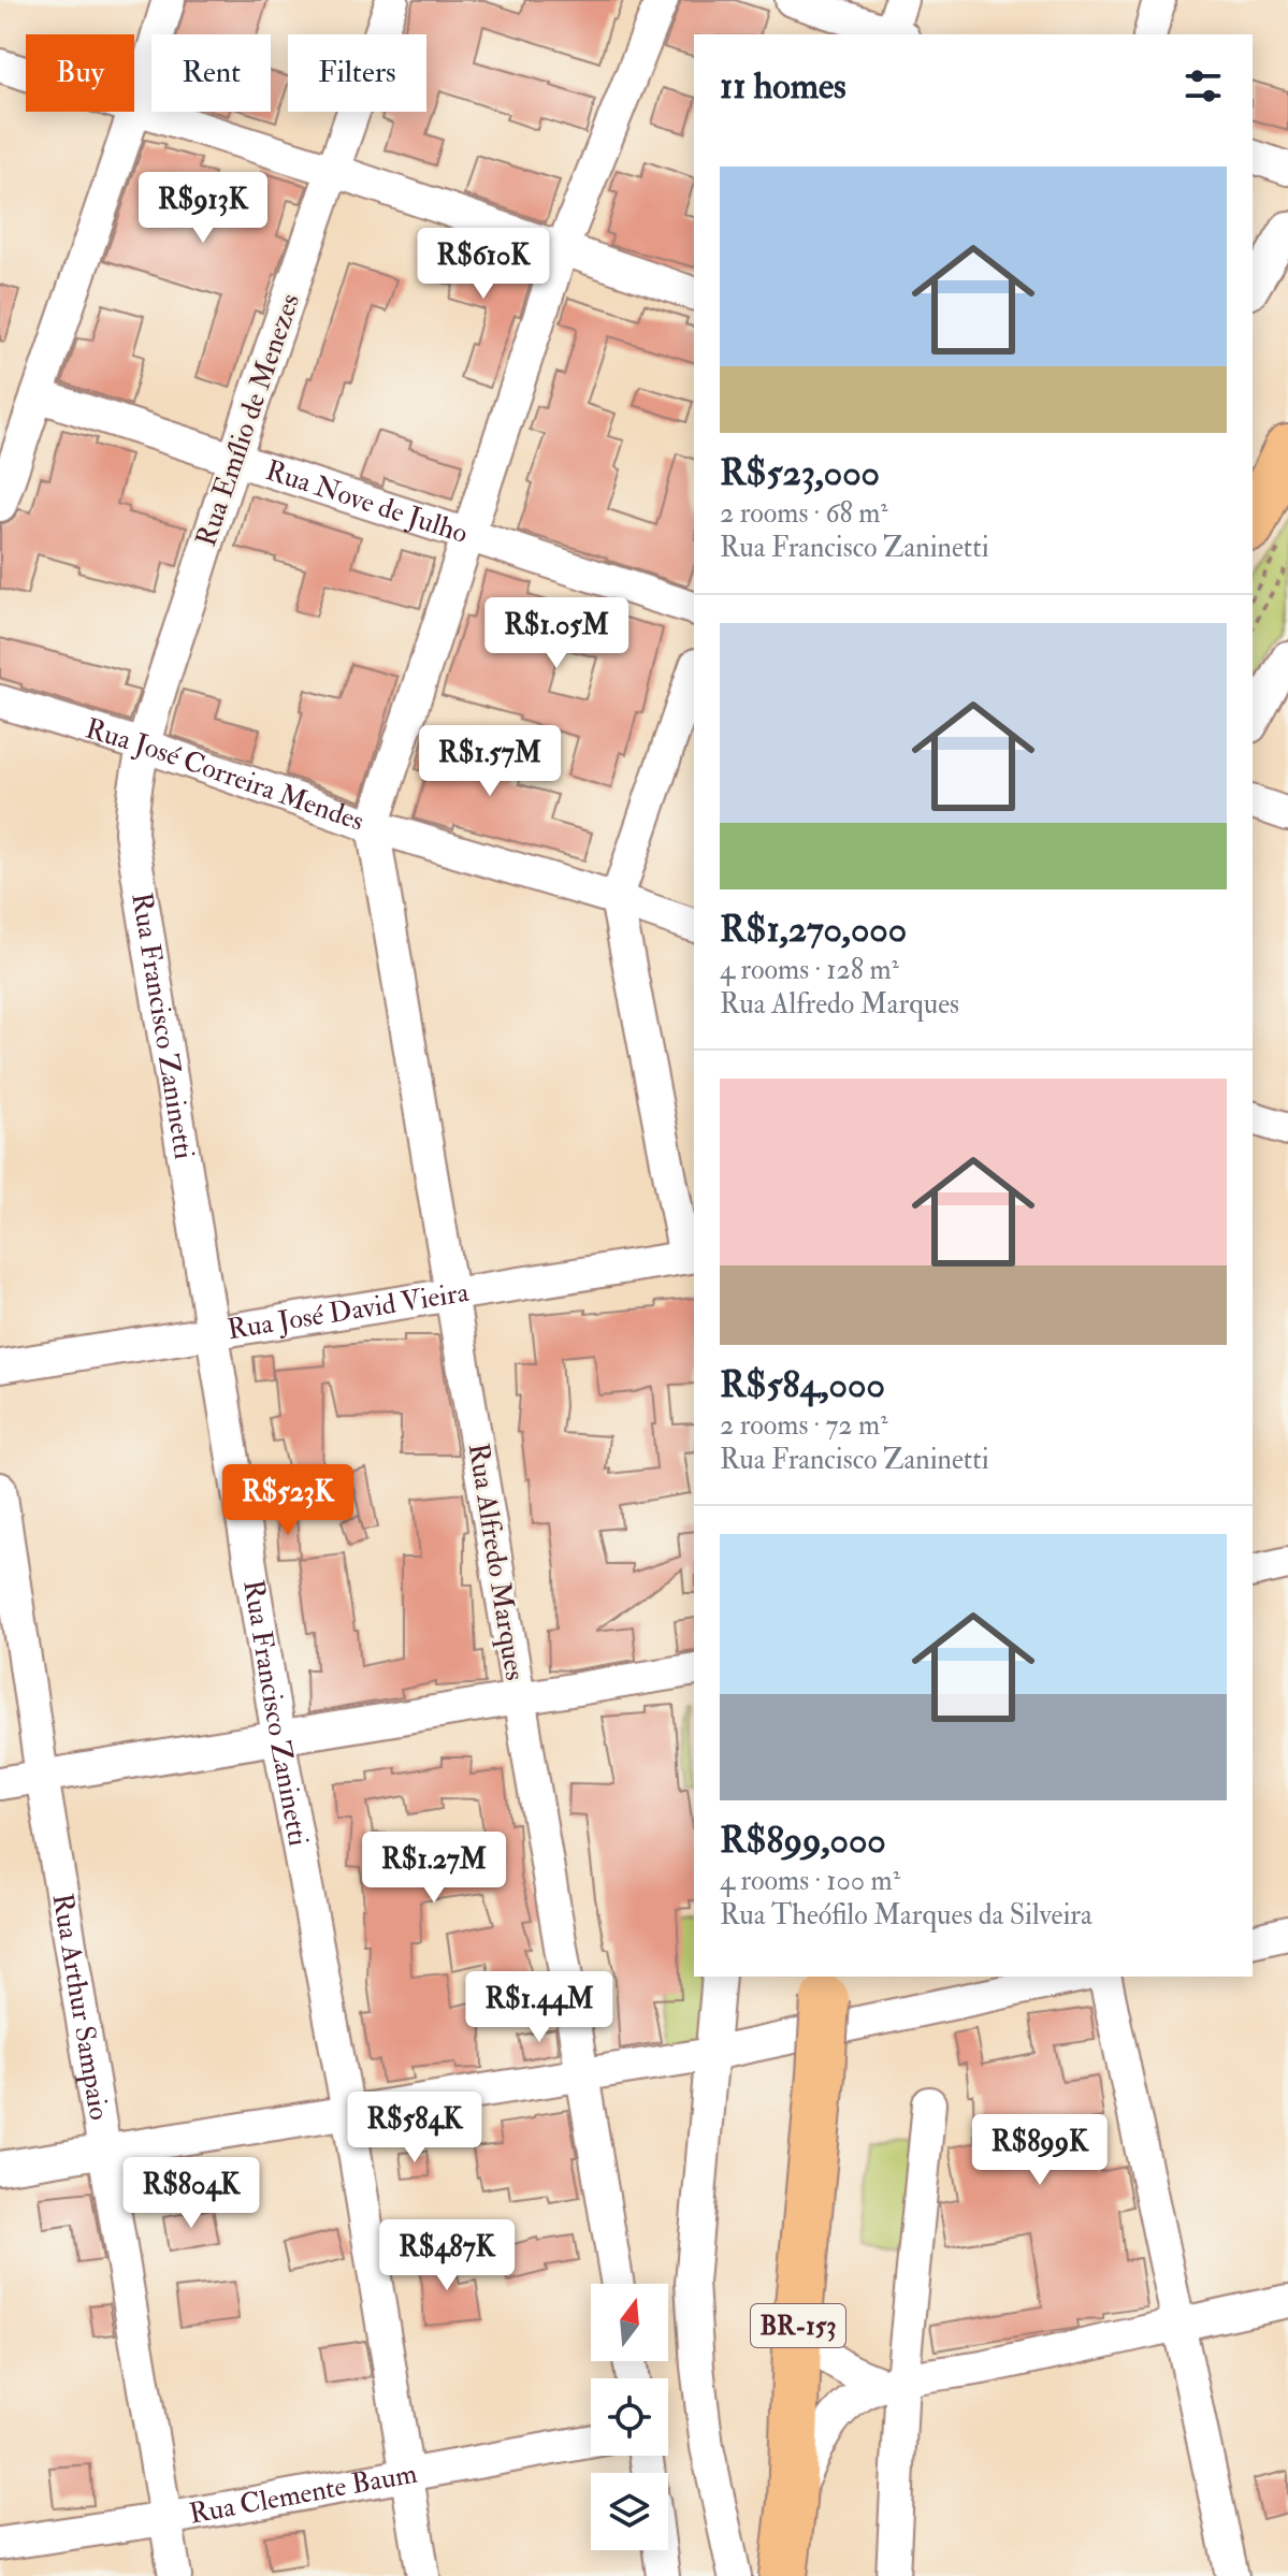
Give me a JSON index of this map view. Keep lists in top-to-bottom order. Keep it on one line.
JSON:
{"streets":{"highway":["BR-153"],"street":["Rua Emílio de Menezes","Rua Nove de Julho","Rua José Correira Mendes","Rua Francisco Zaninetti","Rua José David Vieira","Rua Alfredo Marques","Rua Arthur Sampaio","Rua Clemente Baum"]},"crossings":[["Rua Emílio de Menezes","Rua Nove de Julho"],["Rua Emílio de Menezes","Rua José Correira Mendes"],["Rua Emílio de Menezes","Rua Francisco Zaninetti"],["Rua José Correira Mendes","Rua Francisco Zaninetti"],["Rua José Correira Mendes","Rua Alfredo Marques"],["Rua Francisco Zaninetti","Rua José David Vieira"],["Rua Francisco Zaninetti","Rua Clemente Baum"],["Rua José David Vieira","Rua Alfredo Marques"],["Rua Arthur Sampaio","Rua Clemente Baum"]],"north":"top","page":{"chip":["Buy","Rent","Filters"],"heading":"11 homes","list":[{"name":"R$523,000","note":"2 rooms · 68 m² · Rua Francisco Zaninetti"},{"name":"R$1,270,000","note":"4 rooms · 128 m² · Rua Alfredo Marques"},{"name":"R$584,000","note":"2 rooms · 72 m² · Rua Francisco Zaninetti"},{"name":"R$899,000","note":"4 rooms · 100 m² · Rua Theófilo Marques da Silveira"}],"price":["R$913K","R$610K","R$1.05M","R$1.57M","R$523K","R$1.27M","R$1.44M","R$584K","R$899K","R$804K","R$487K"]}}
